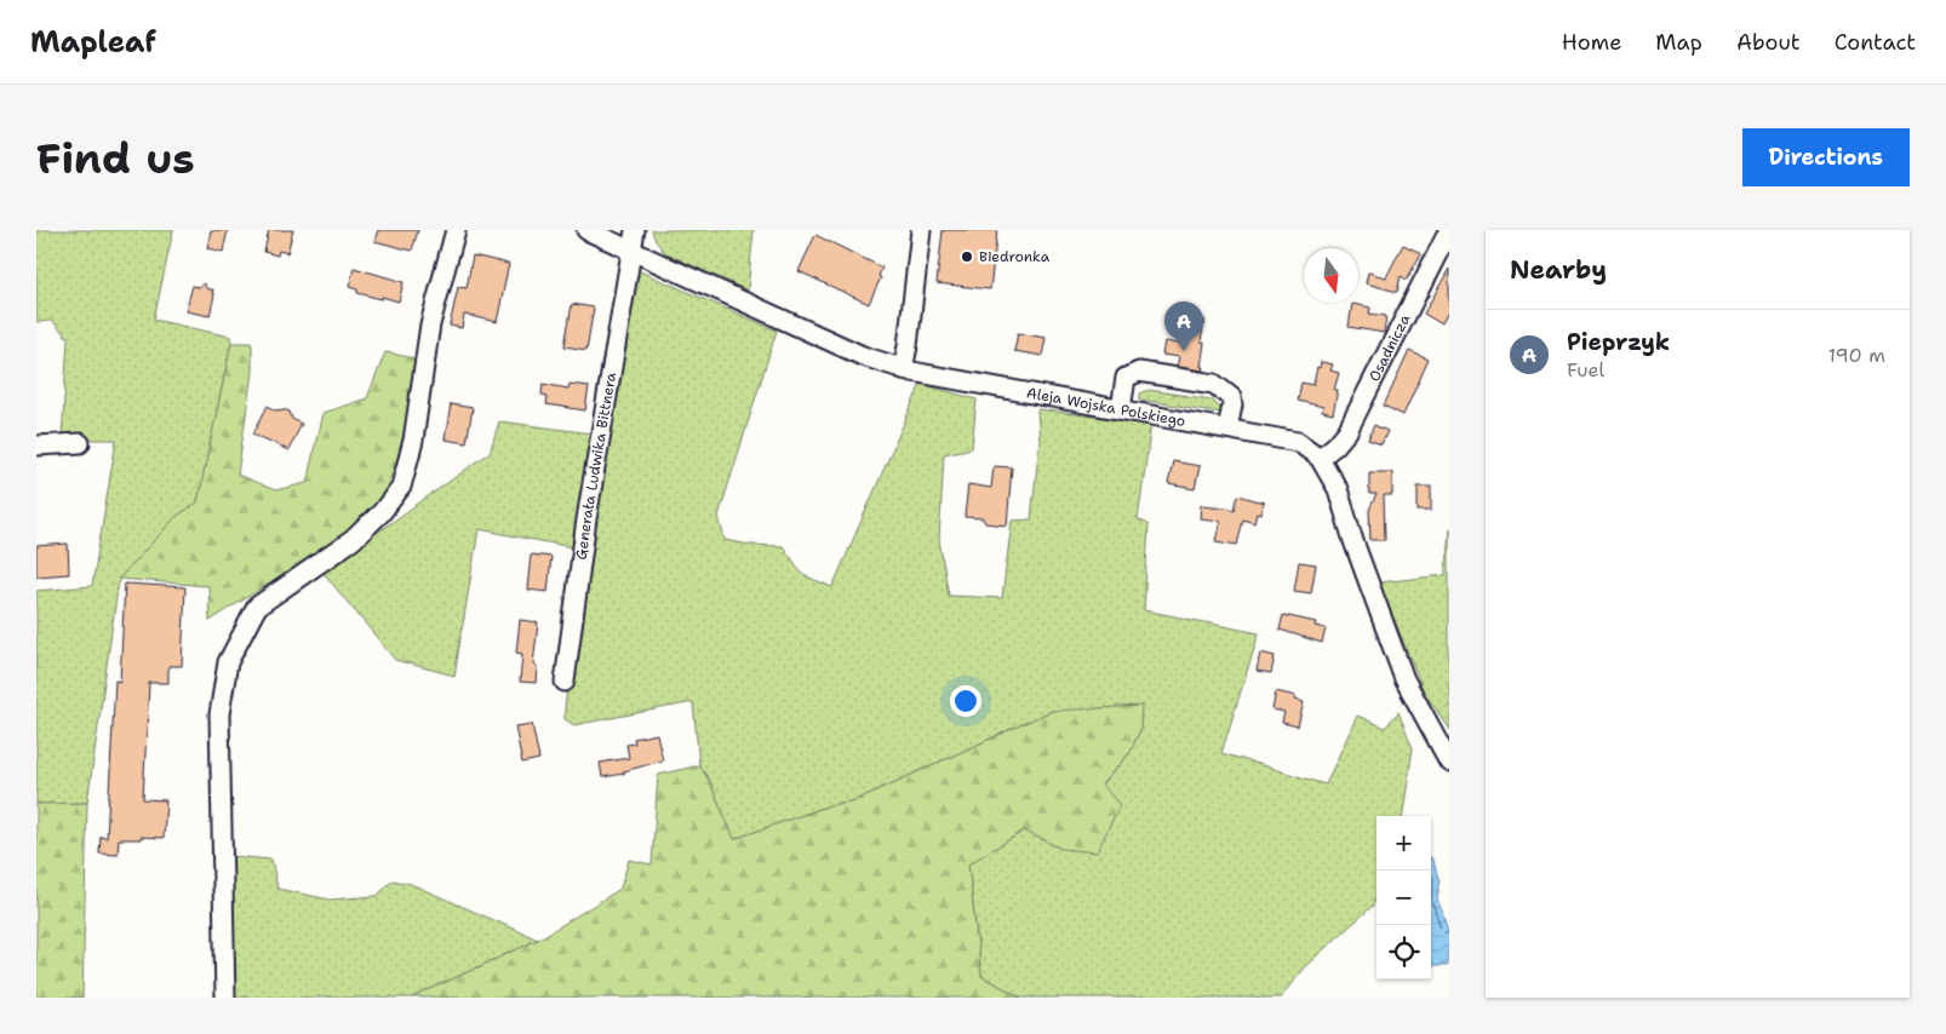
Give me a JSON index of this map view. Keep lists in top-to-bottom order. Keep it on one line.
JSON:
{"streets":{"street":["Osadnicza","Aleja Wojska Polskiego","Generała Ludwika Bittnera"]},"crossings":[["Osadnicza","Aleja Wojska Polskiego"],["Aleja Wojska Polskiego","Generała Ludwika Bittnera"]],"places":["Biedronka"],"north":"bottom","page":{"header":"Mapleaf","nav":["Home","Map","About","Contact"],"buttons":"Directions","title":"Find us","heading":"Nearby","pins":"A","list":[{"mark":"A","name":"Pieprzyk","note":"Fuel","value":"190 m"}],"map_buttons":["+","−"]}}
